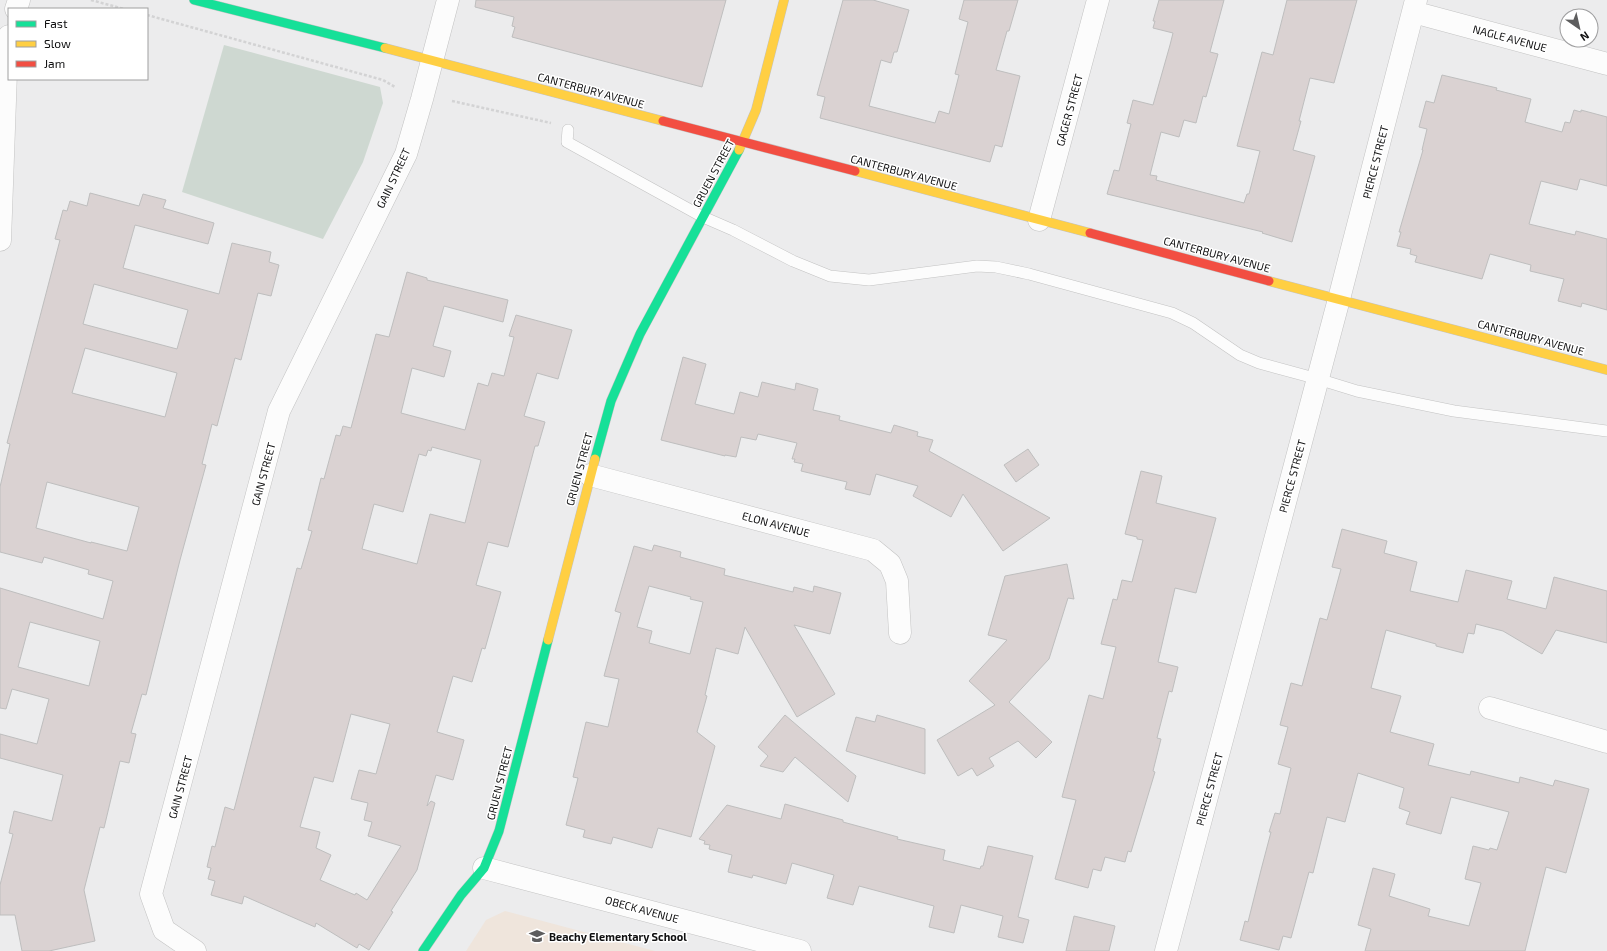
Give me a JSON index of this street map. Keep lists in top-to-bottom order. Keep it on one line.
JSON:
{"streets":{"street":["NAGLE AVENUE","CANTERBURY AVENUE","GAGER STREET","PIERCE STREET","GRUEN STREET","GAIN STREET","ELON AVENUE","OBECK AVENUE"]},"crossings":[["NAGLE AVENUE","PIERCE STREET"],["CANTERBURY AVENUE","GAGER STREET"],["CANTERBURY AVENUE","PIERCE STREET"],["CANTERBURY AVENUE","GRUEN STREET"],["CANTERBURY AVENUE","GAIN STREET"],["GRUEN STREET","ELON AVENUE"],["GRUEN STREET","OBECK AVENUE"]],"places":{"school or university":["Beachy Elementary School"]},"legend":["Fast","Slow","Jam"],"north":"bottom right"}
